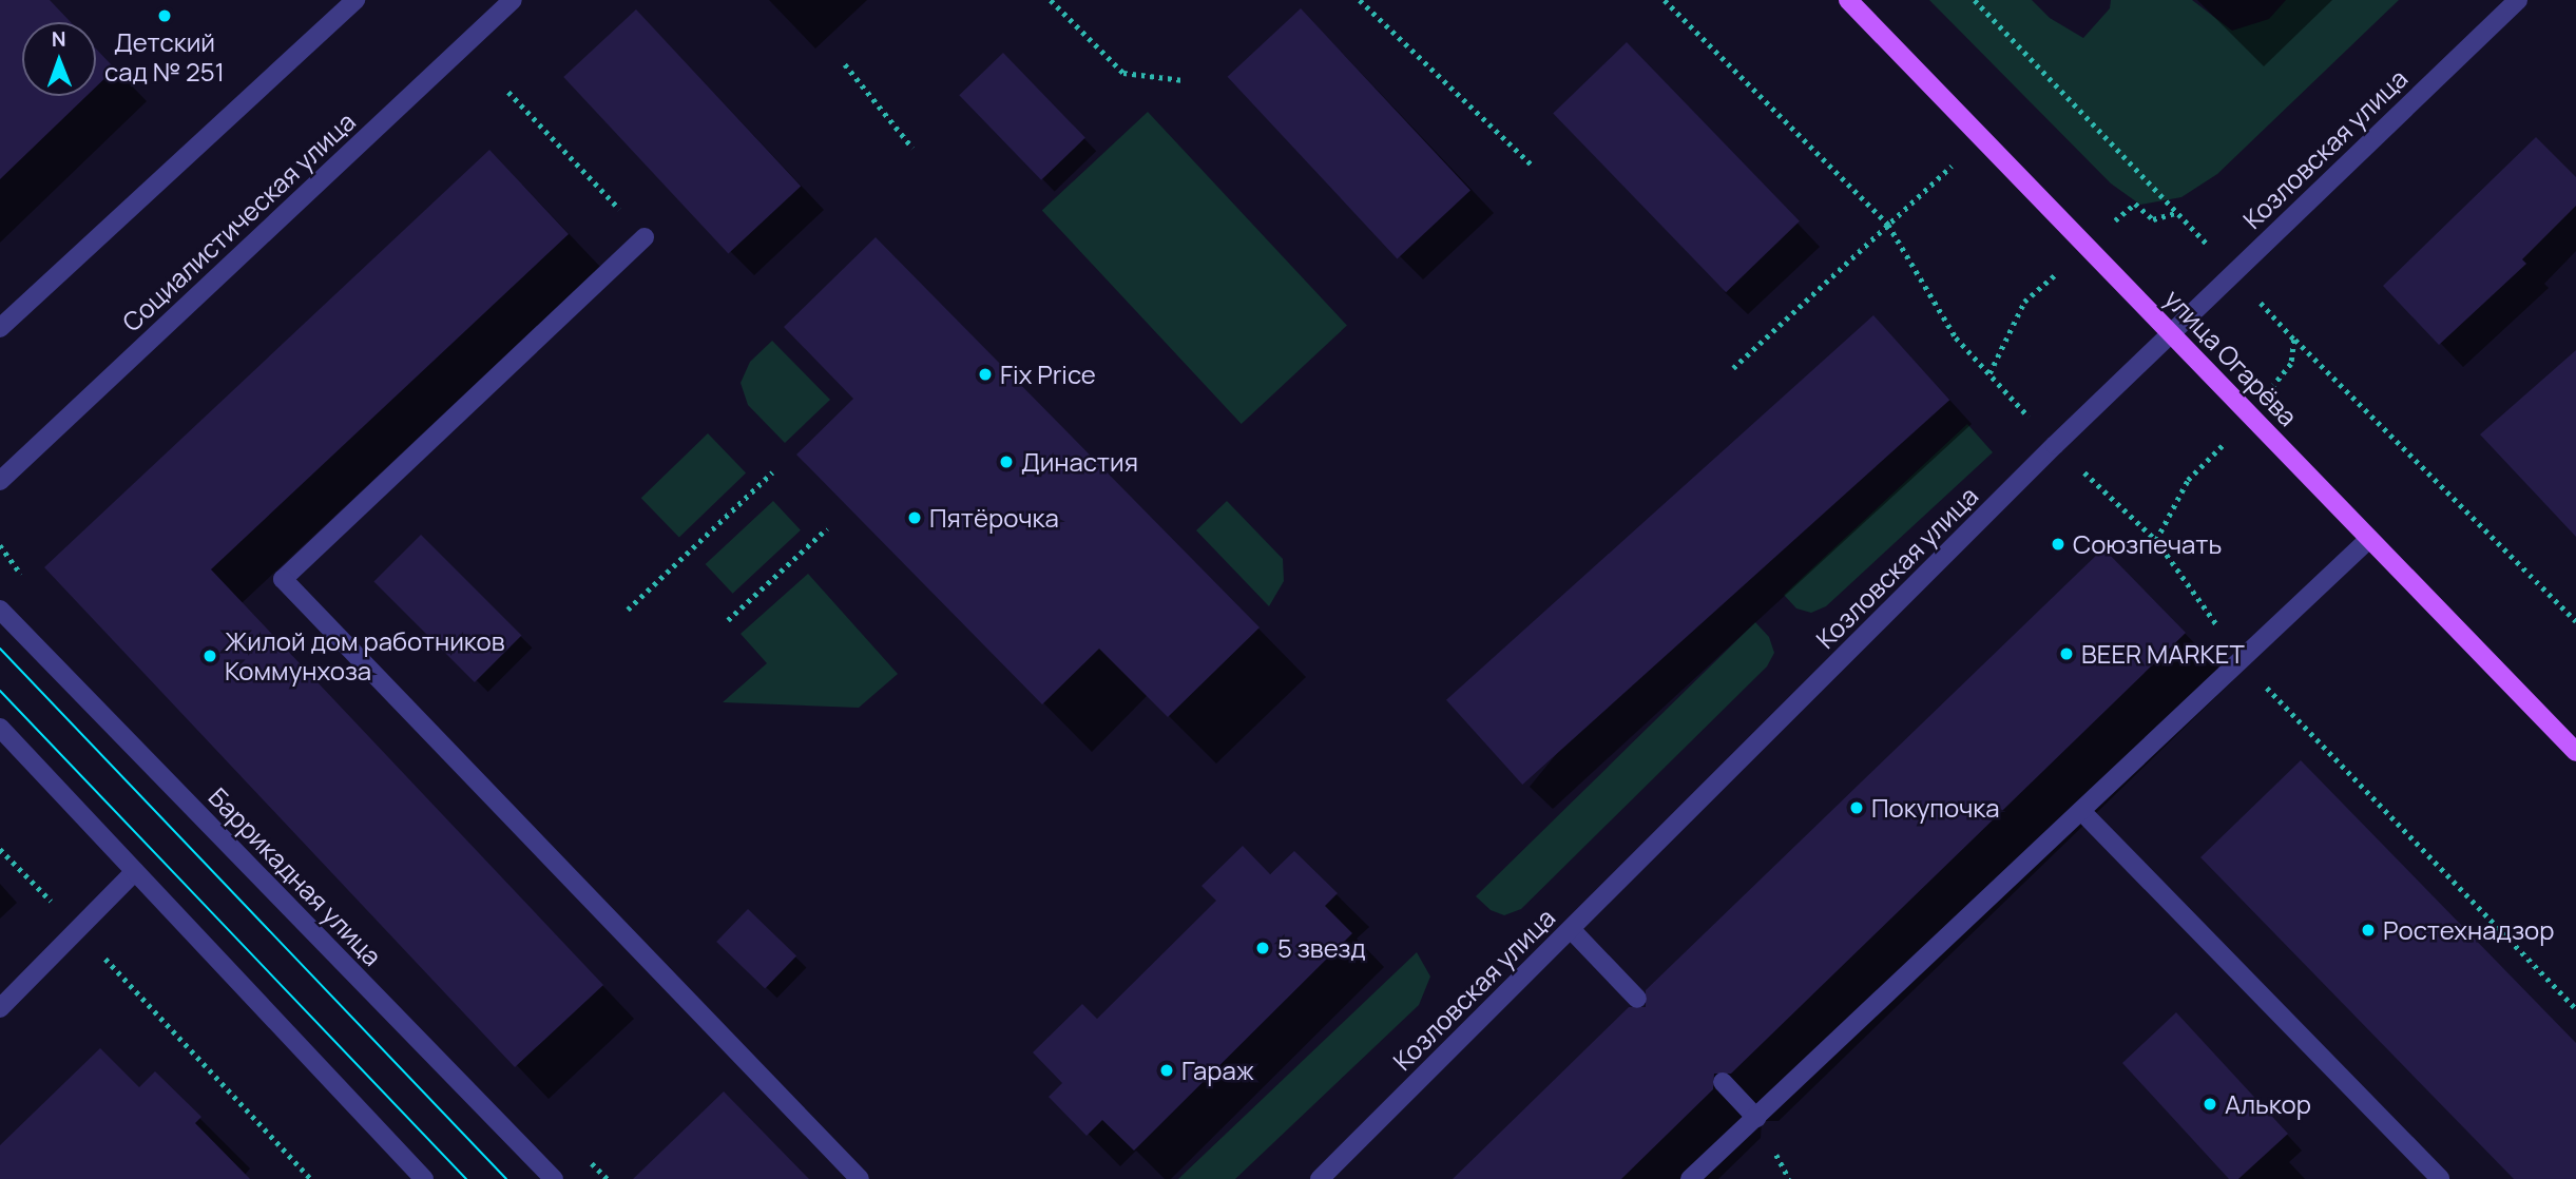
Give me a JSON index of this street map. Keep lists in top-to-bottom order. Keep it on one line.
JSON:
{"streets":{"main road":["улица Огарёва"],"street":["Козловская улица","Социалистическая улица","Баррикадная улица"]},"crossings":[["Козловская улица","улица Огарёва"]],"places":["Детский сад № 251","Fix Price","Династия","Пятёрочка","Союзпечать","BEER MARKET","Жилой дом работников Коммунхоза","Покупочка","Ростехнадзор","5 звезд","Гараж","Алькор"],"north":"top"}
